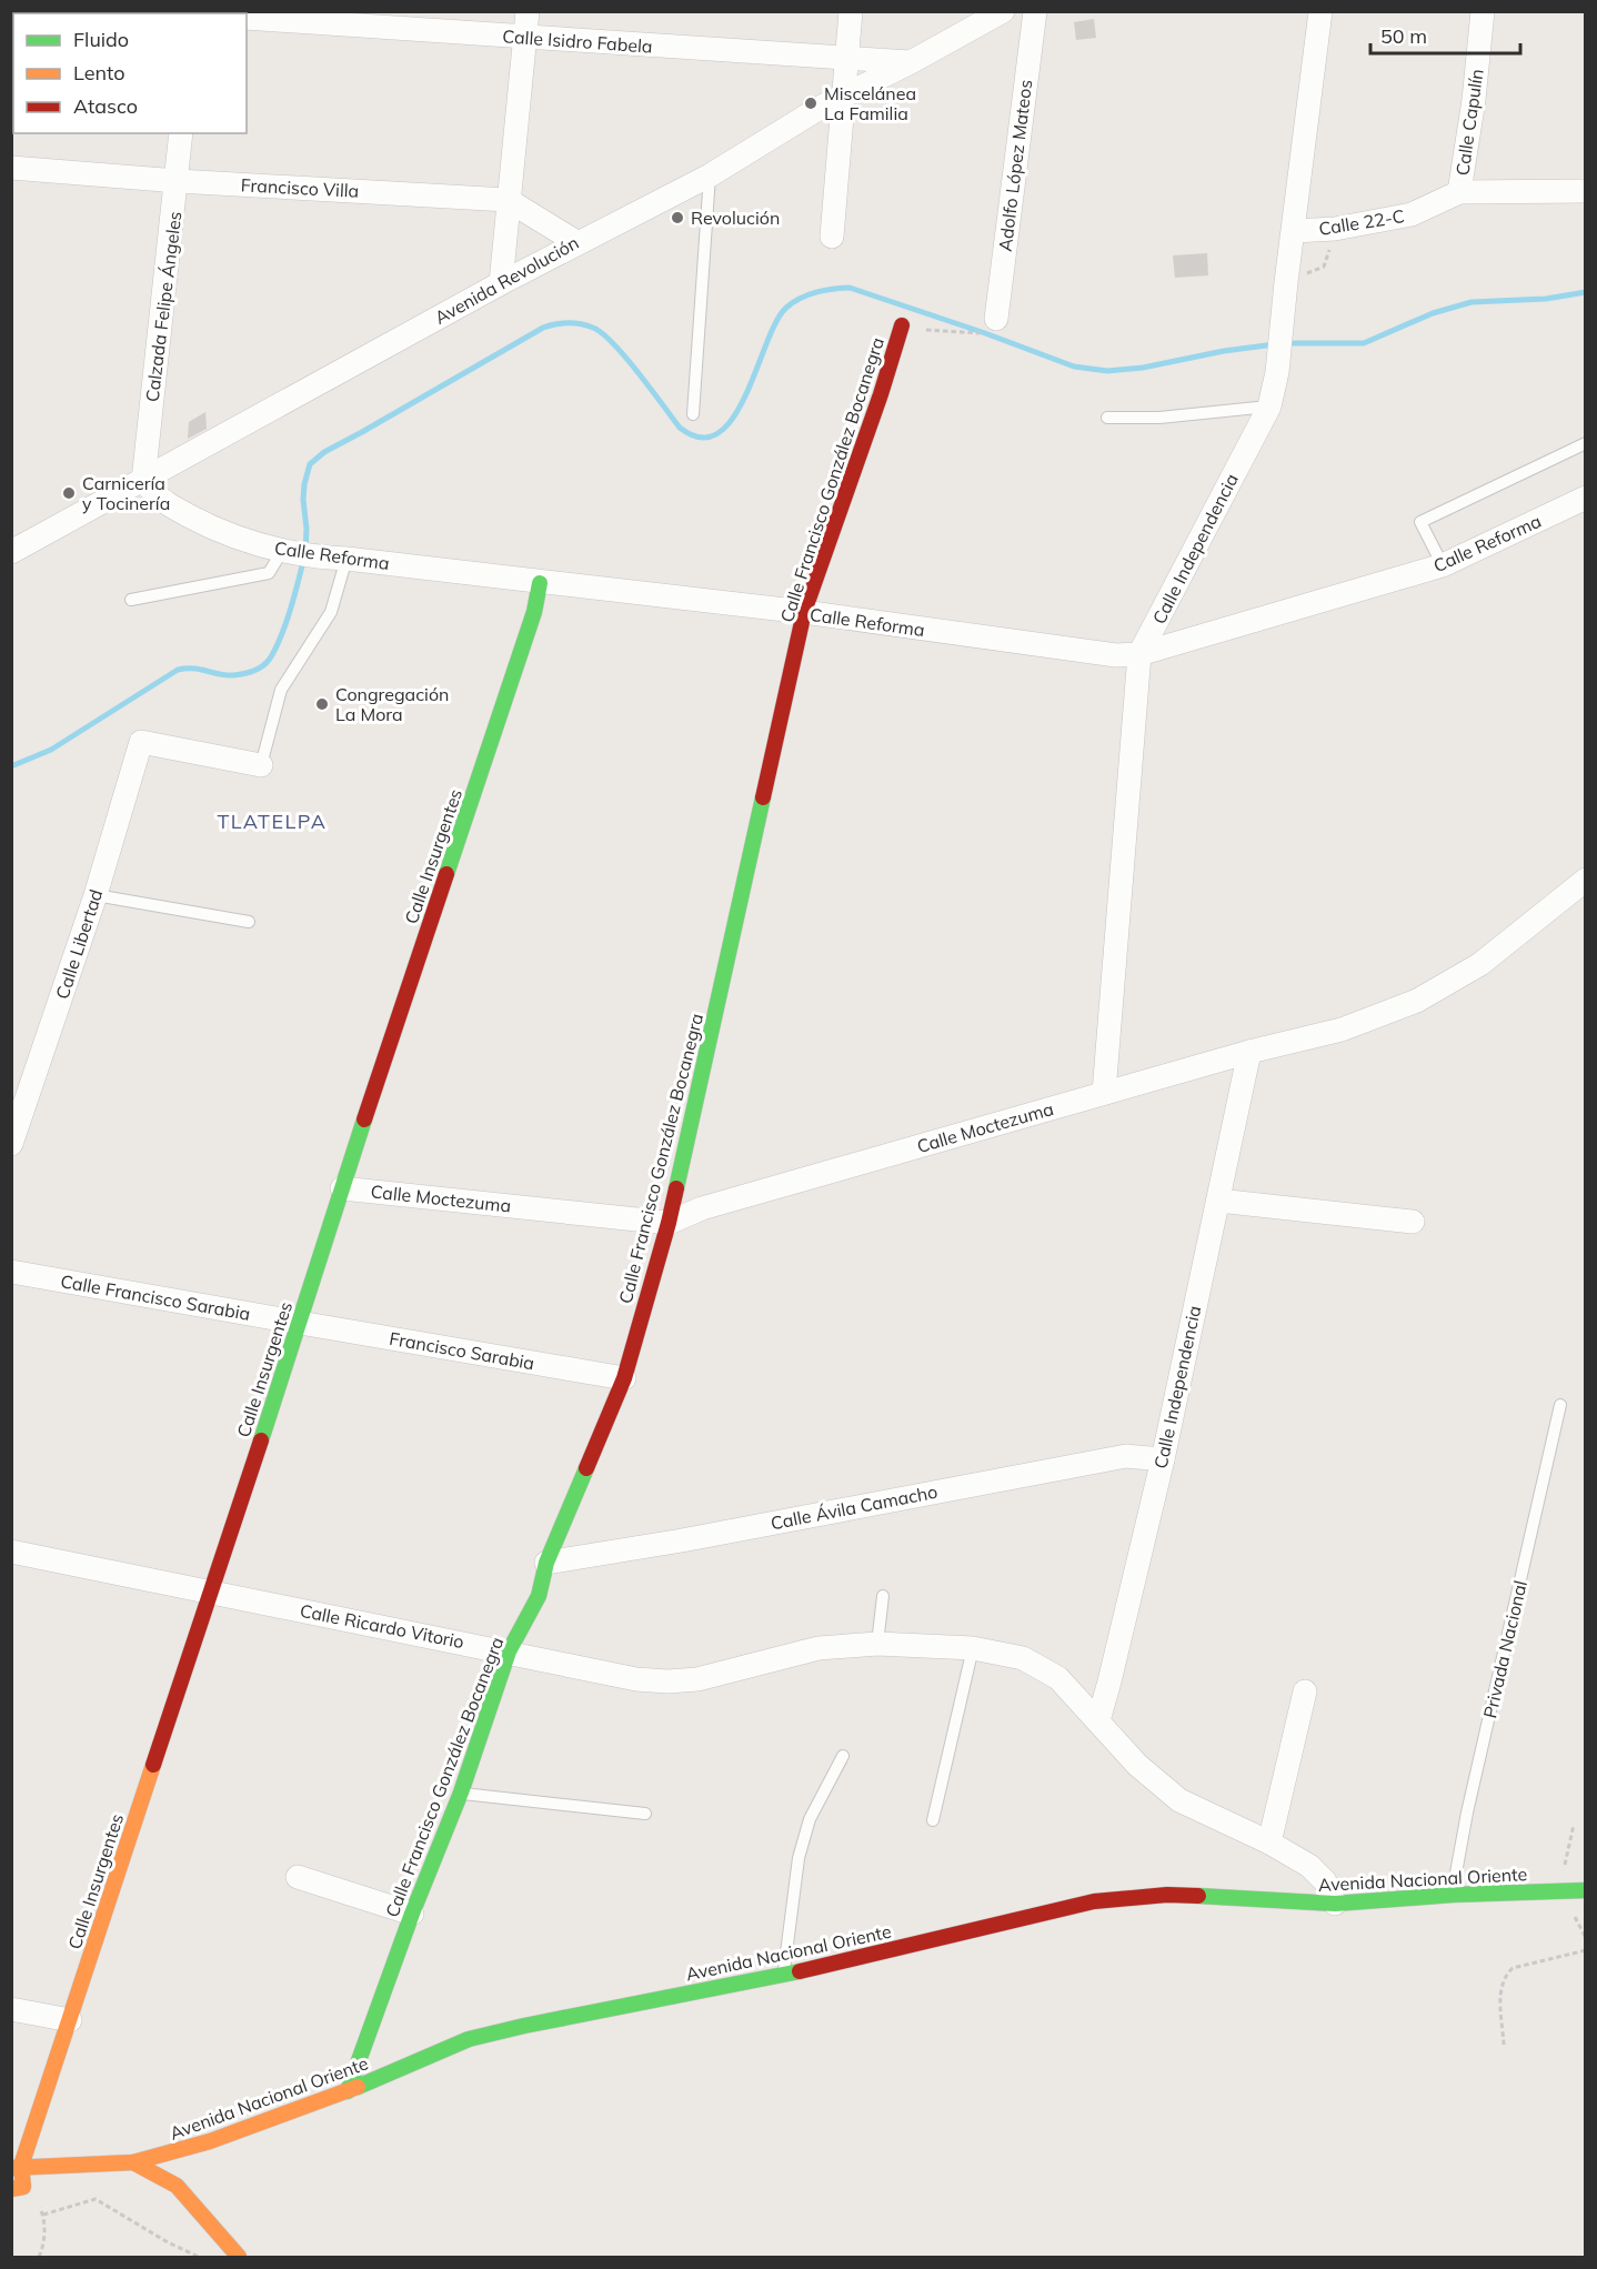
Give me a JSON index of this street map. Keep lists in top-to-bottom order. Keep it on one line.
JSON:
{"streets":{"street":["Calle Isidro Fabela","Calle Capulín","Adolfo López Mateos","Francisco Villa","Calle 22-C","Avenida Revolución","Calzada Felipe Ángeles","Calle Francisco González Bocanegra","Calle Reforma","Calle Independencia","Calle Insurgentes","Calle Libertad","Calle Moctezuma","Calle Francisco Sarabia","Francisco Sarabia","Calle Ávila Camacho","Calle Ricardo Vitorio","Avenida Nacional Oriente"],"lane":["Privada Nacional"]},"crossings":[["Calle Isidro Fabela","Avenida Revolución"],["Calle Capulín","Calle 22-C"],["Francisco Villa","Avenida Revolución"],["Francisco Villa","Calzada Felipe Ángeles"],["Calle 22-C","Calle Independencia"],["Avenida Revolución","Calzada Felipe Ángeles"],["Avenida Revolución","Calle Reforma"],["Calzada Felipe Ángeles","Calle Reforma"],["Calle Francisco González Bocanegra","Calle Reforma"],["Calle Francisco González Bocanegra","Calle Moctezuma"],["Calle Francisco González Bocanegra","Francisco Sarabia"],["Calle Francisco González Bocanegra","Calle Ávila Camacho"],["Calle Francisco González Bocanegra","Calle Ricardo Vitorio"],["Calle Francisco González Bocanegra","Avenida Nacional Oriente"],["Calle Reforma","Calle Independencia"],["Calle Reforma","Calle Insurgentes"],["Calle Independencia","Calle Moctezuma"],["Calle Independencia","Calle Ávila Camacho"],["Calle Independencia","Calle Ricardo Vitorio"],["Calle Insurgentes","Calle Moctezuma"],["Calle Insurgentes","Calle Francisco Sarabia"],["Calle Insurgentes","Francisco Sarabia"],["Calle Insurgentes","Calle Ricardo Vitorio"],["Calle Insurgentes","Avenida Nacional Oriente"],["Calle Francisco Sarabia","Francisco Sarabia"],["Calle Ricardo Vitorio","Avenida Nacional Oriente"],["Privada Nacional","Avenida Nacional Oriente"]],"districts":["TLATELPA"],"places":["Miscelánea La Familia","Revolución","Carnicería y Tocinería","Congregación La Mora"],"legend":["Fluido","Lento","Atasco"],"scale_bar":"50 m"}
